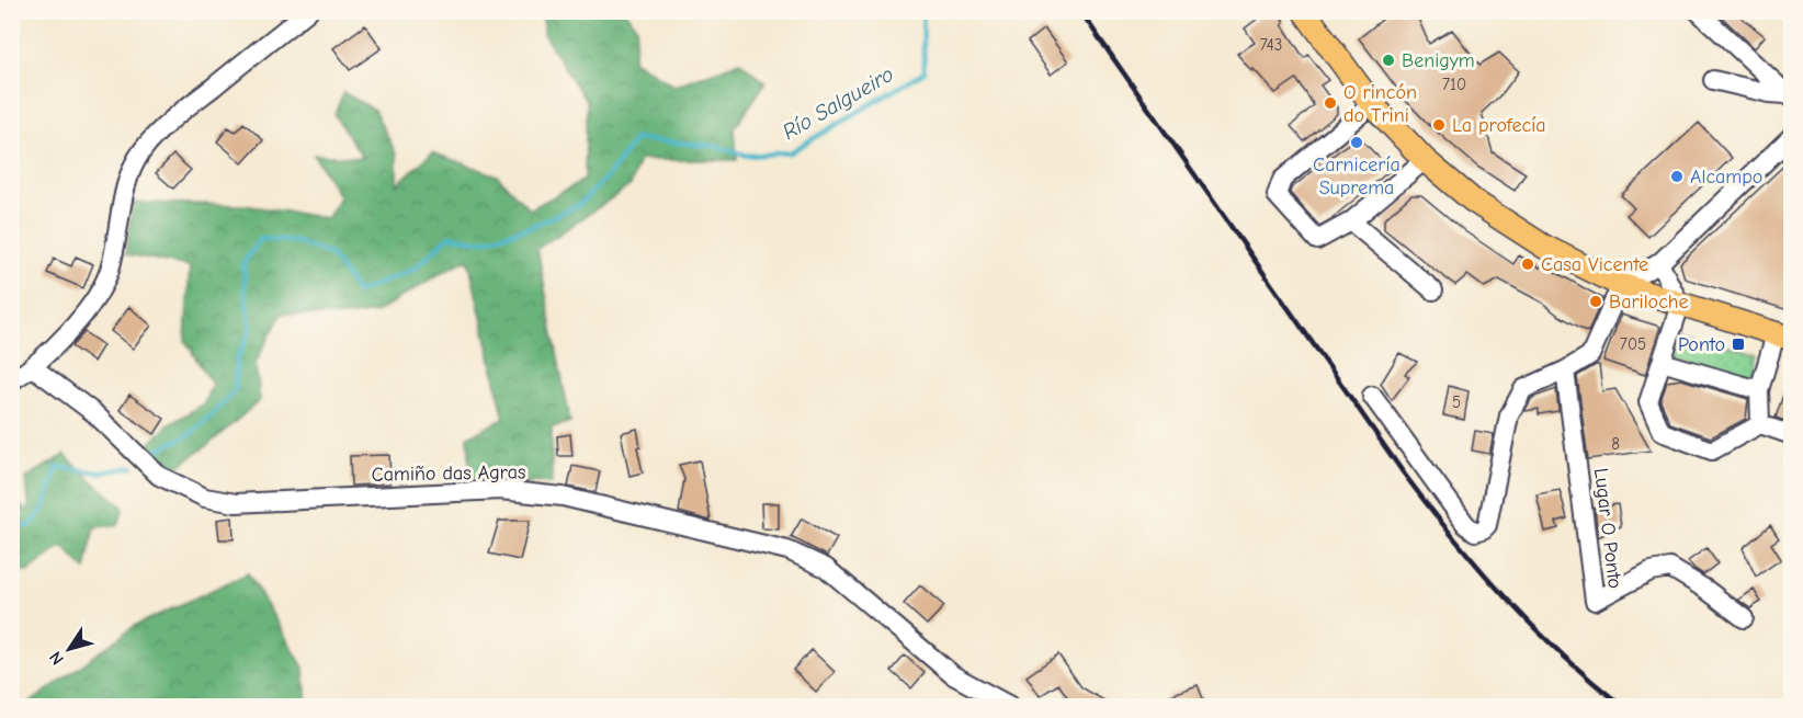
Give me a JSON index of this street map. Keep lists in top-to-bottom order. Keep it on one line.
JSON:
{"streets":{"street":["Camiño das Agras","Lugar O Ponto"]},"water":["Río Salgueiro"],"places":{"other":["Benigym","O rincón do Trini","La profecía","Carnicería Suprema","Alcampo","Casa Vicente","Bariloche"],"transit":["Ponto"]},"house_numbers":["743","710","705","5","8"],"north":"bottom left"}
